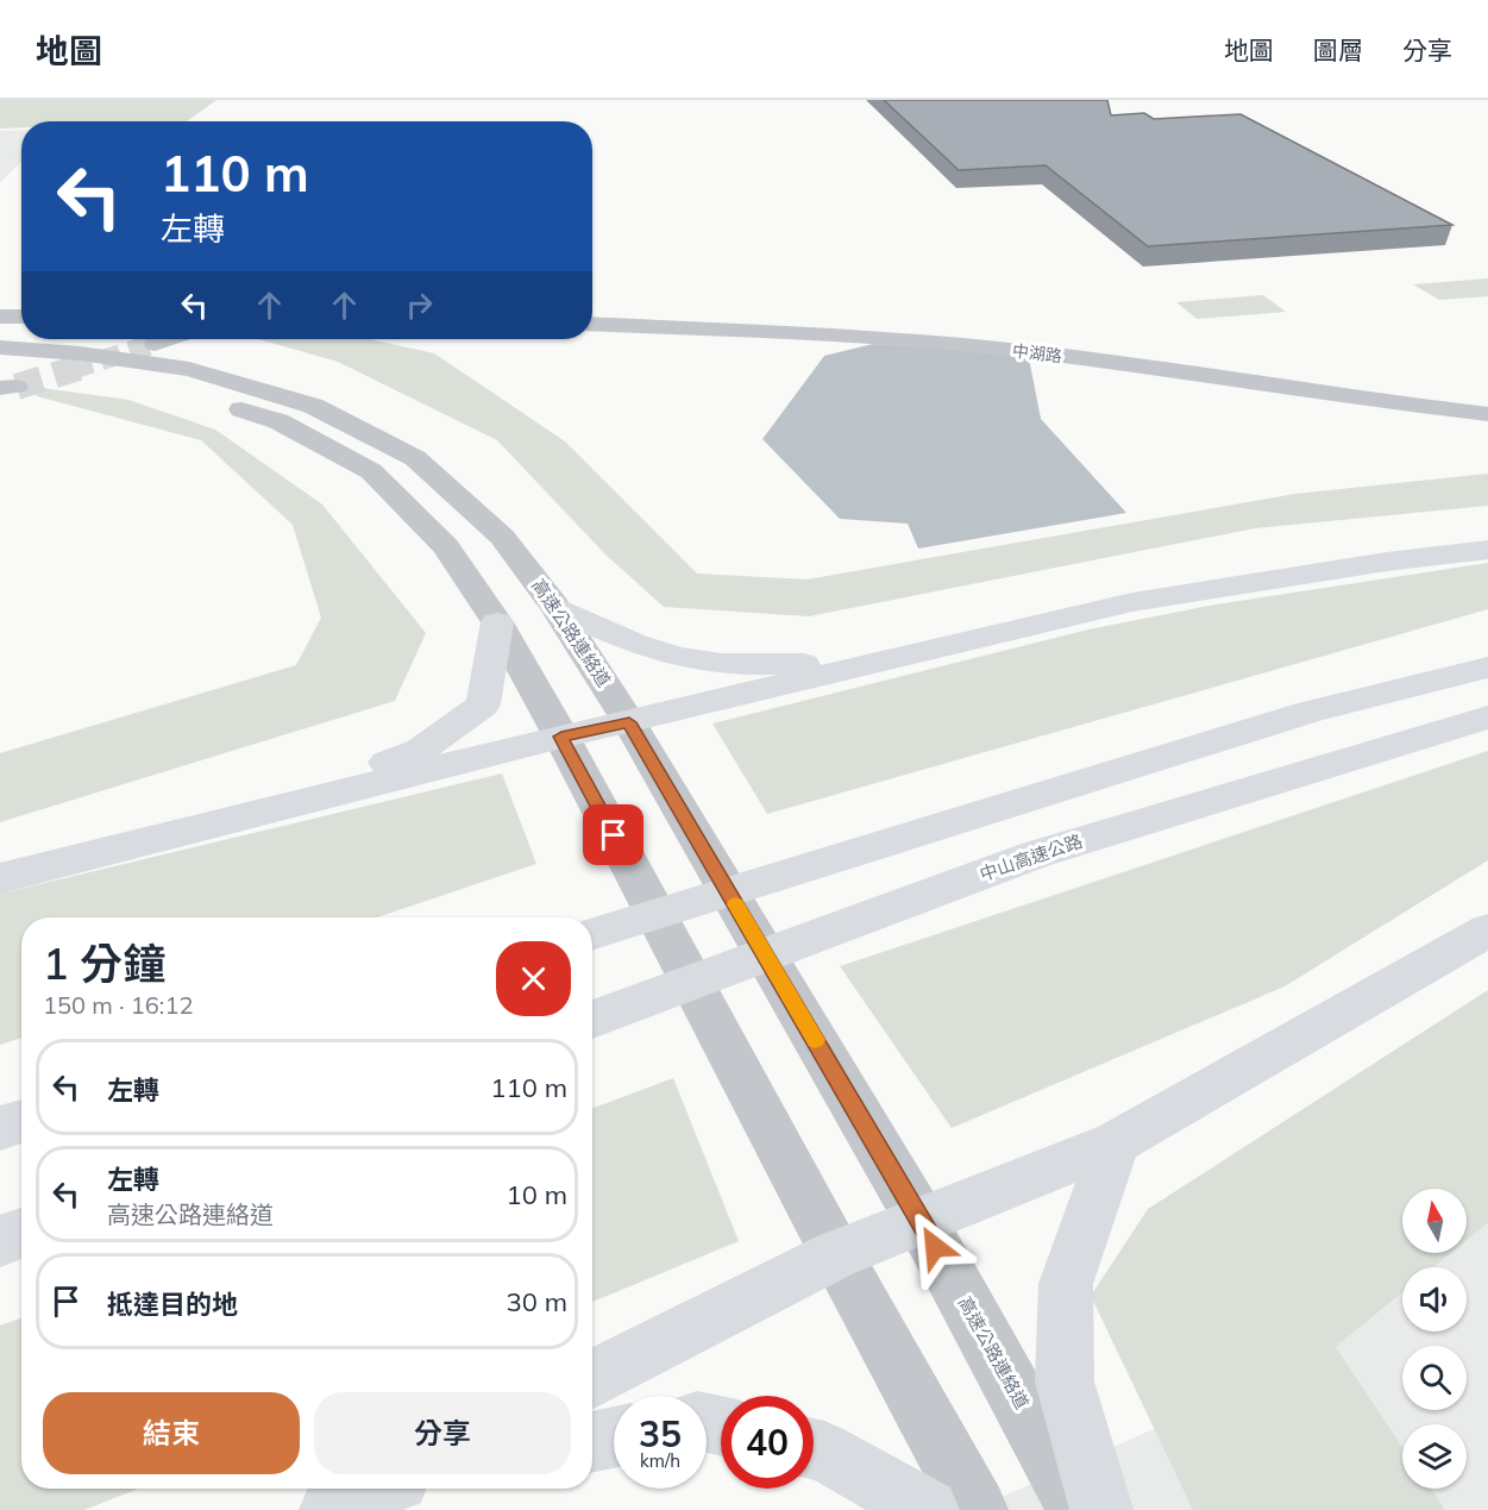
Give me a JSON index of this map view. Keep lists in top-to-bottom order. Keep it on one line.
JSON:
{"streets":{"highway":["中山高速公路"],"street":["中湖路","高速公路連絡道"]},"north":"top","page":{"header":"地圖","nav":["地圖","圖層","分享"],"turn":["110 m","左轉"],"heading":["1 分鐘","150 m · 16:12"],"list":[{"name":"左轉","value":"110 m"},{"name":"左轉","note":"高速公路連絡道","value":"10 m"},{"name":"抵達目的地","value":"30 m"}],"buttons":["結束","分享"],"speed":"35 km/h","limit":"40"}}
